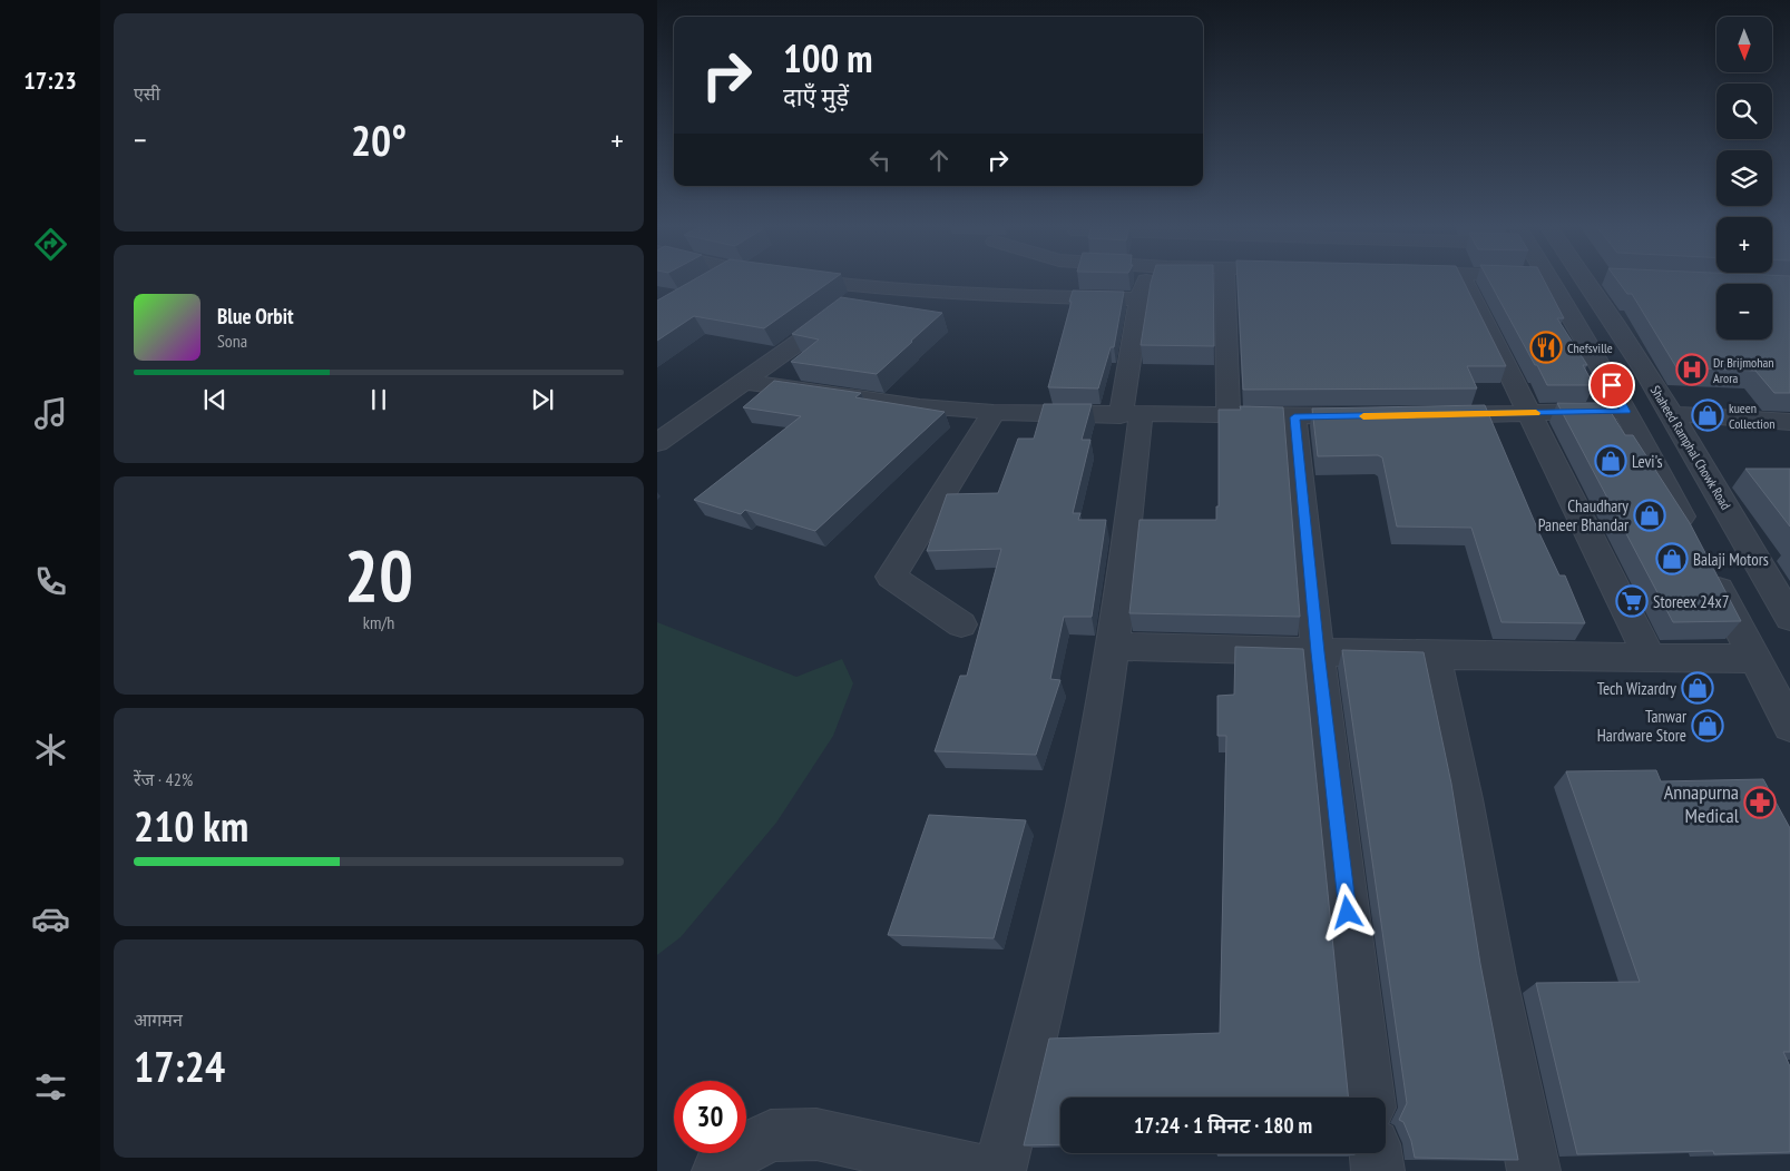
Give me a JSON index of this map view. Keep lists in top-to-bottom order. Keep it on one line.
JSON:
{"streets":{"street":["Shaheed Ramphal Chowk Road"]},"places":{"restaurant":["Chefsville"],"hospital":["Dr Brijmohan Arora"],"shop":["kueen Collection","Levi's","Chaudhary Paneer Bhandar","Balaji Motors","Tech Wizardry","Tanwar Hardware Store"],"supermarket":["Storeex 24x7"],"pharmacy":["Annapurna Medical"]},"north":"bottom","page":{"tabs":"17:23","tile":["एसी",["20","km/h"],["रेंज · 42%","210 km"],["आगमन","17:24"]],"map_buttons":["+","−"],"turn":["100 m","दाएँ मुड़ें"],"heat":["−","20°","+"],"song":["Blue Orbit","Sona"],"limit":"30","trip":"17:24 · 1 मिनट · 180 m"}}
